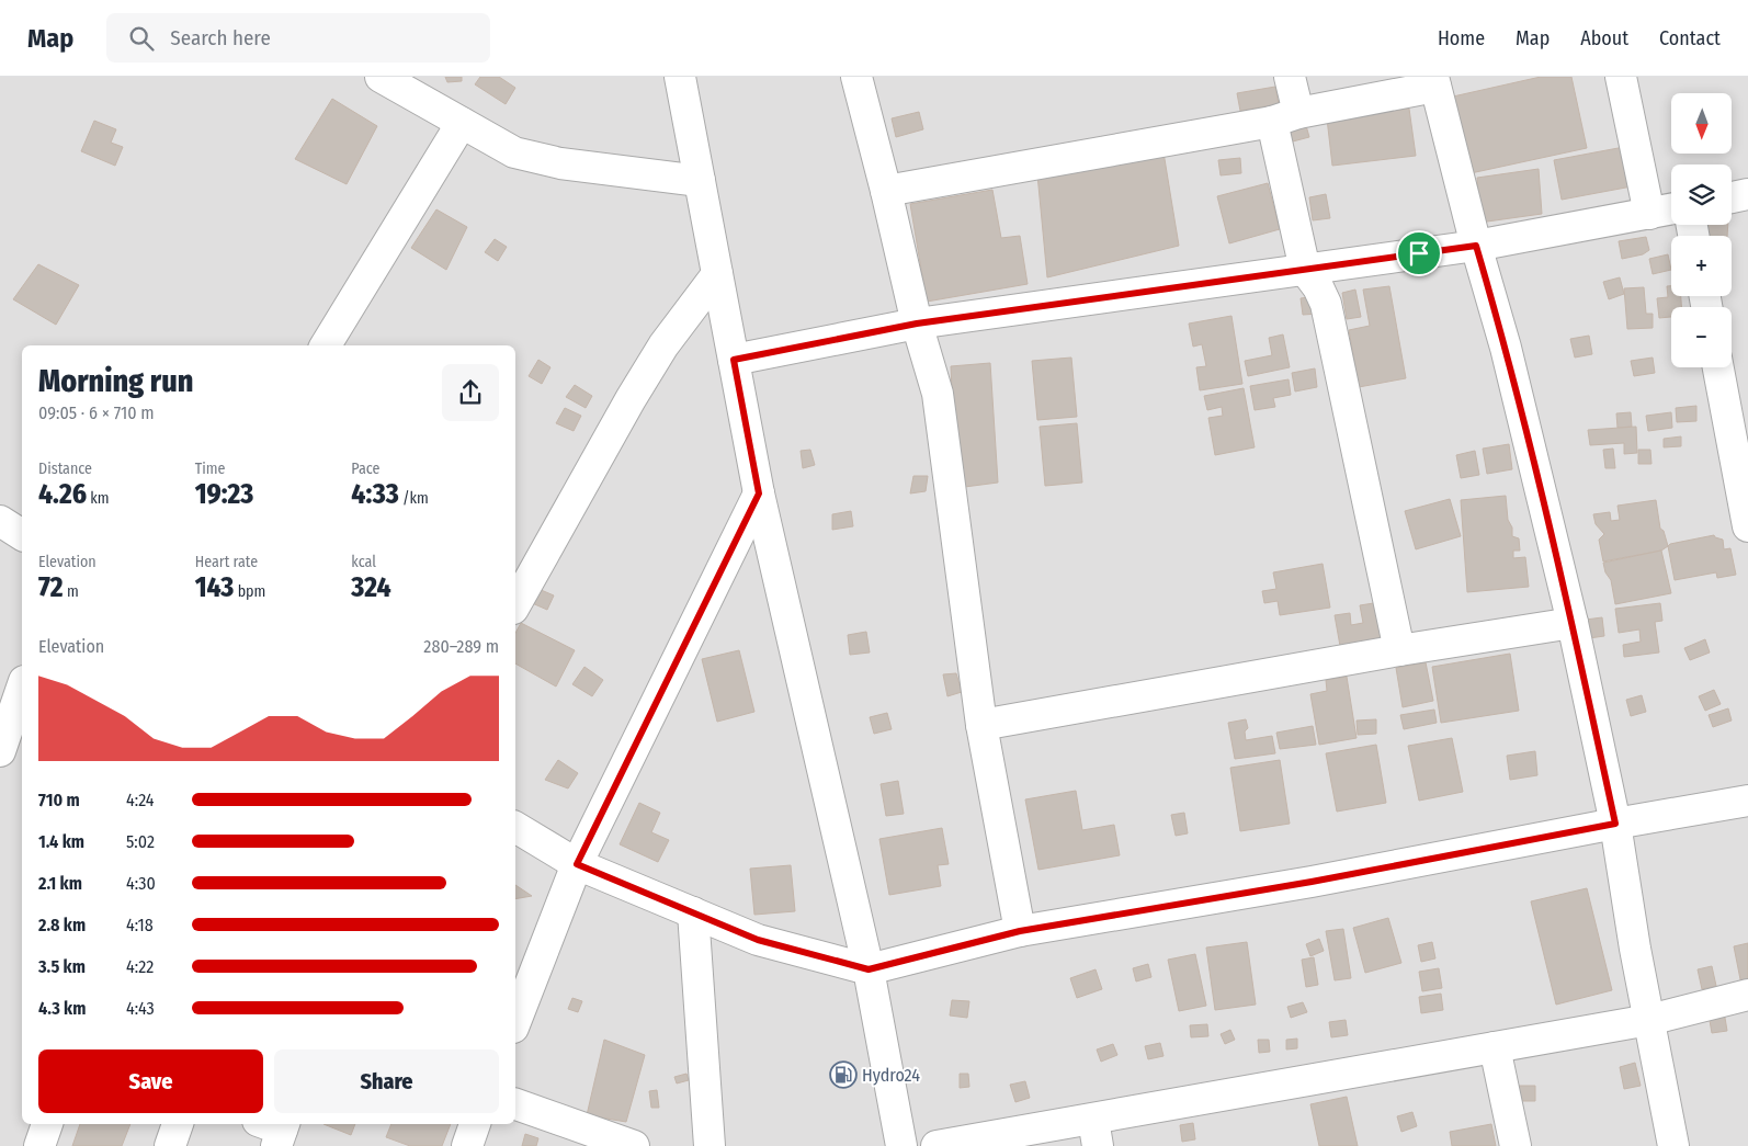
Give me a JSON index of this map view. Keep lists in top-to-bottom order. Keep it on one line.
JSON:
{"places":{"fuel station":["Hydro24"]},"north":"bottom","page":{"header":"Map","search":"Search here","nav":["Home","Map","About","Contact"],"map_buttons":["+","−"],"heading":["Morning run","09:05 · 6 × 710 m"],"stats":[["Distance","4.26 km"],["Time","19:23"],["Pace","4:33 /km"],["Elevation","72 m"],["Heart rate","143 bpm"],["kcal","324"]],"chart":["Elevation","280–289 m"],"list":[{"name":"710 m","note":"4:24"},{"name":"1.4 km","note":"5:02"},{"name":"2.1 km","note":"4:30"},{"name":"2.8 km","note":"4:18"},{"name":"3.5 km","note":"4:22"},{"name":"4.3 km","note":"4:43"}],"buttons":["Save","Share"]}}
